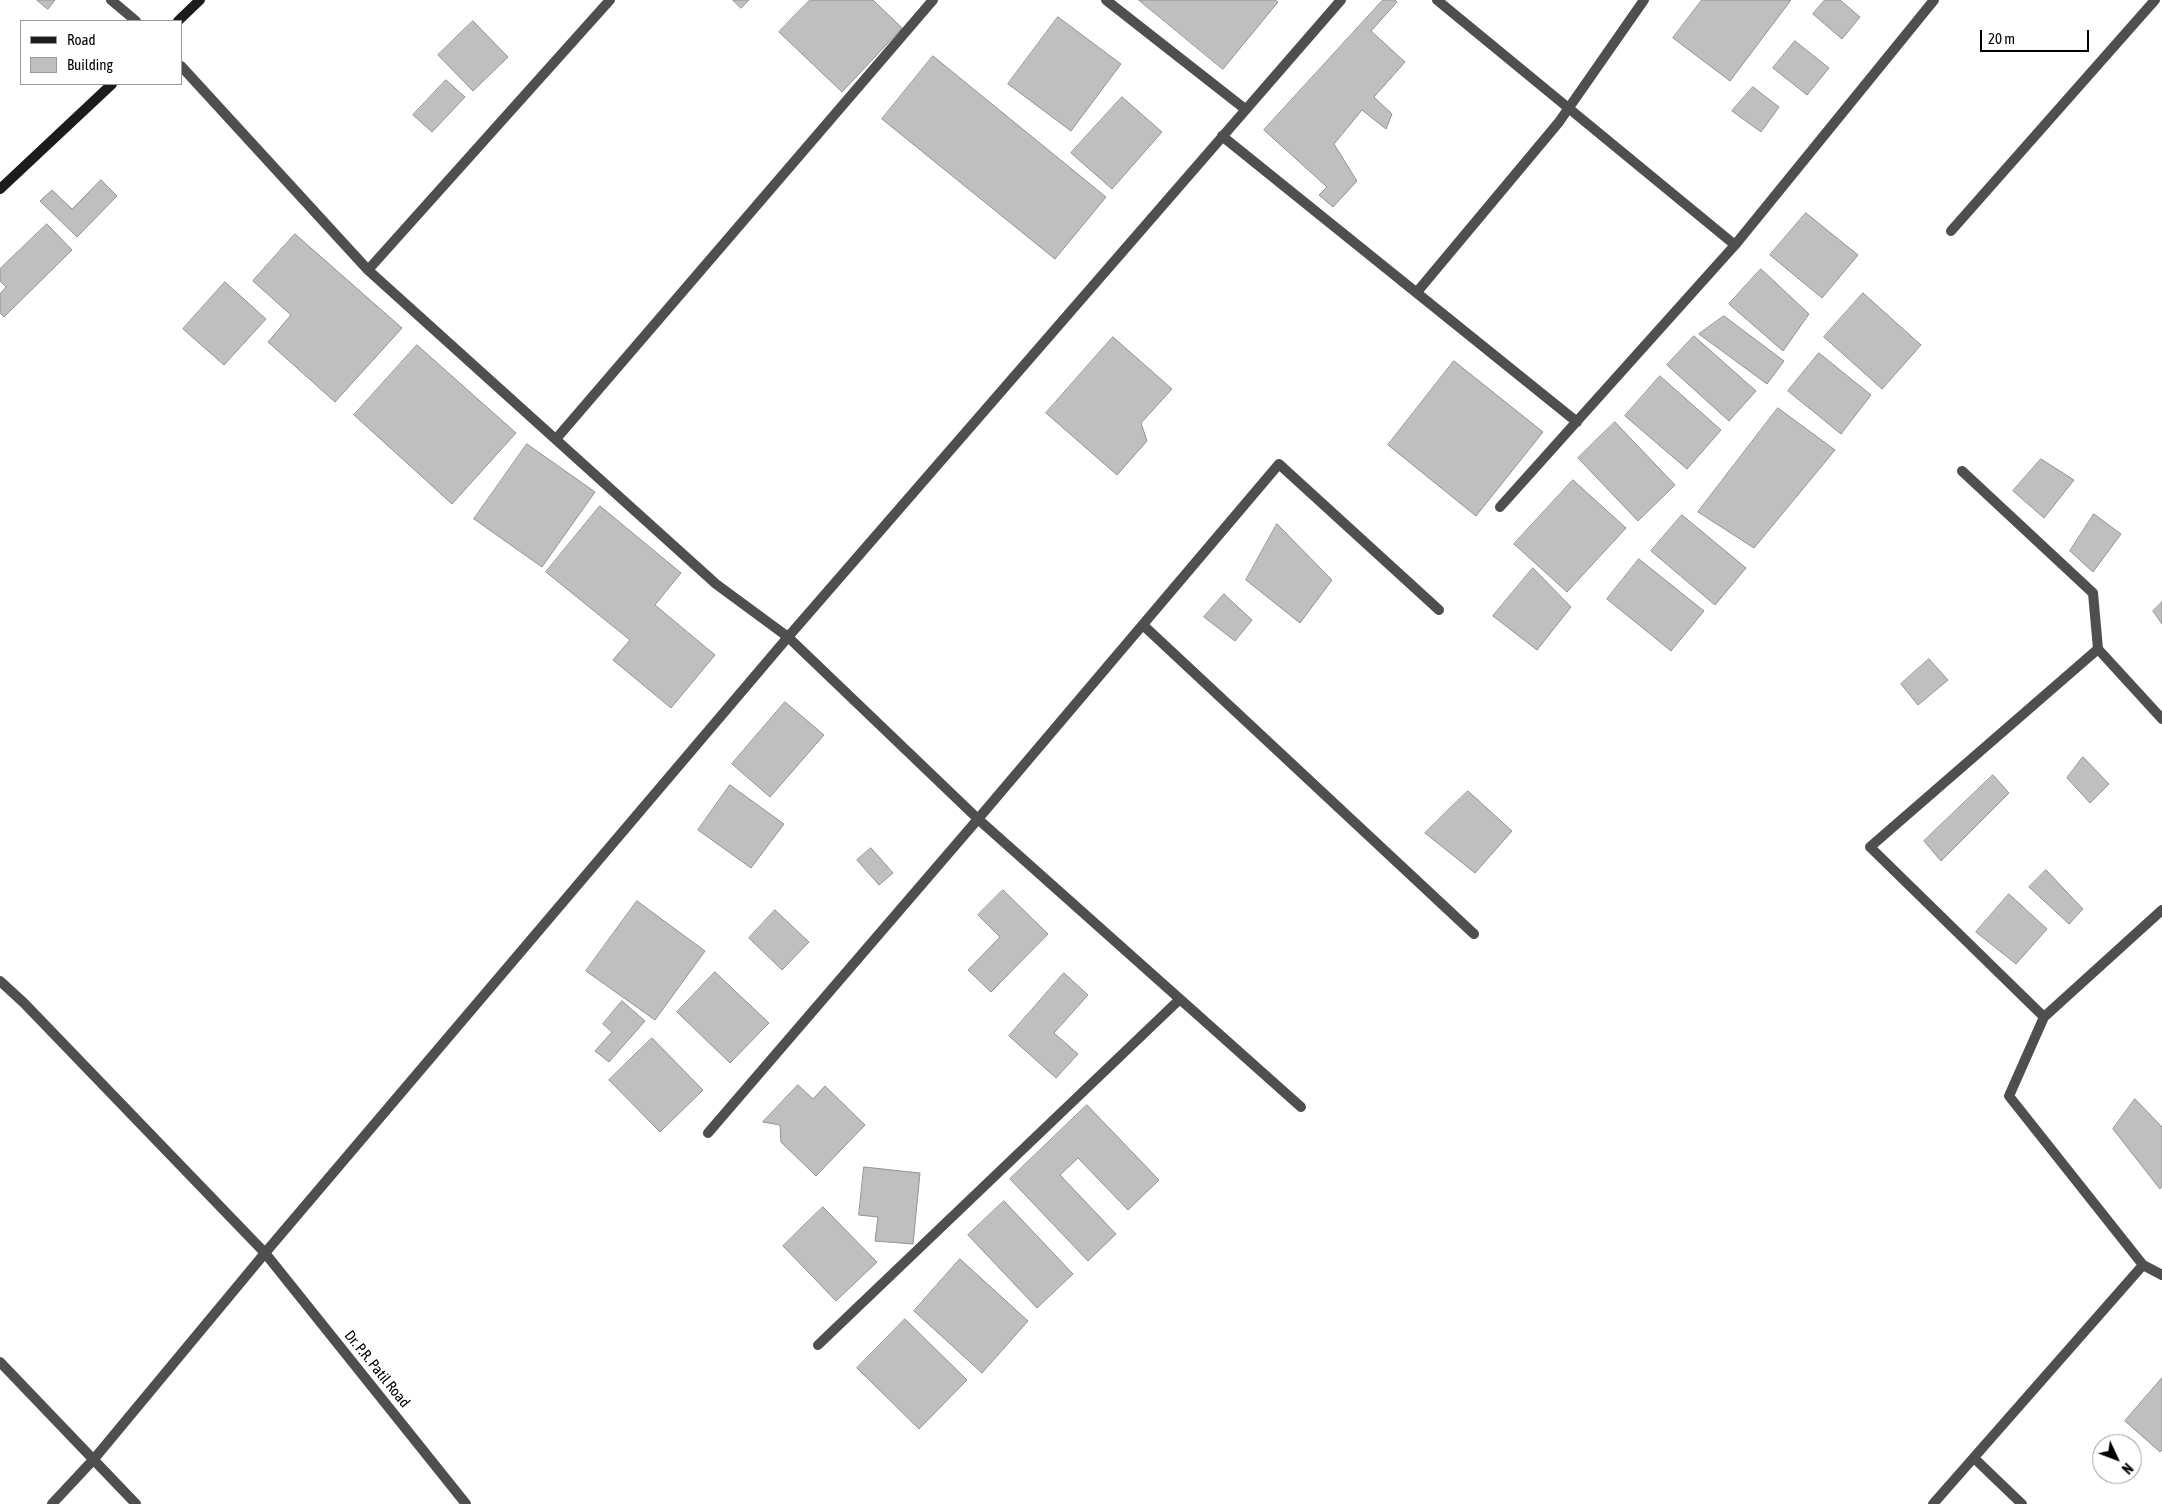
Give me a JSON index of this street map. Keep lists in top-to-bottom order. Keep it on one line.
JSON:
{"streets":{"street":["Dr. P.R. Patil Road"]},"legend":["Road","Building"],"scale_bar":"20 m","north":"bottom right"}
